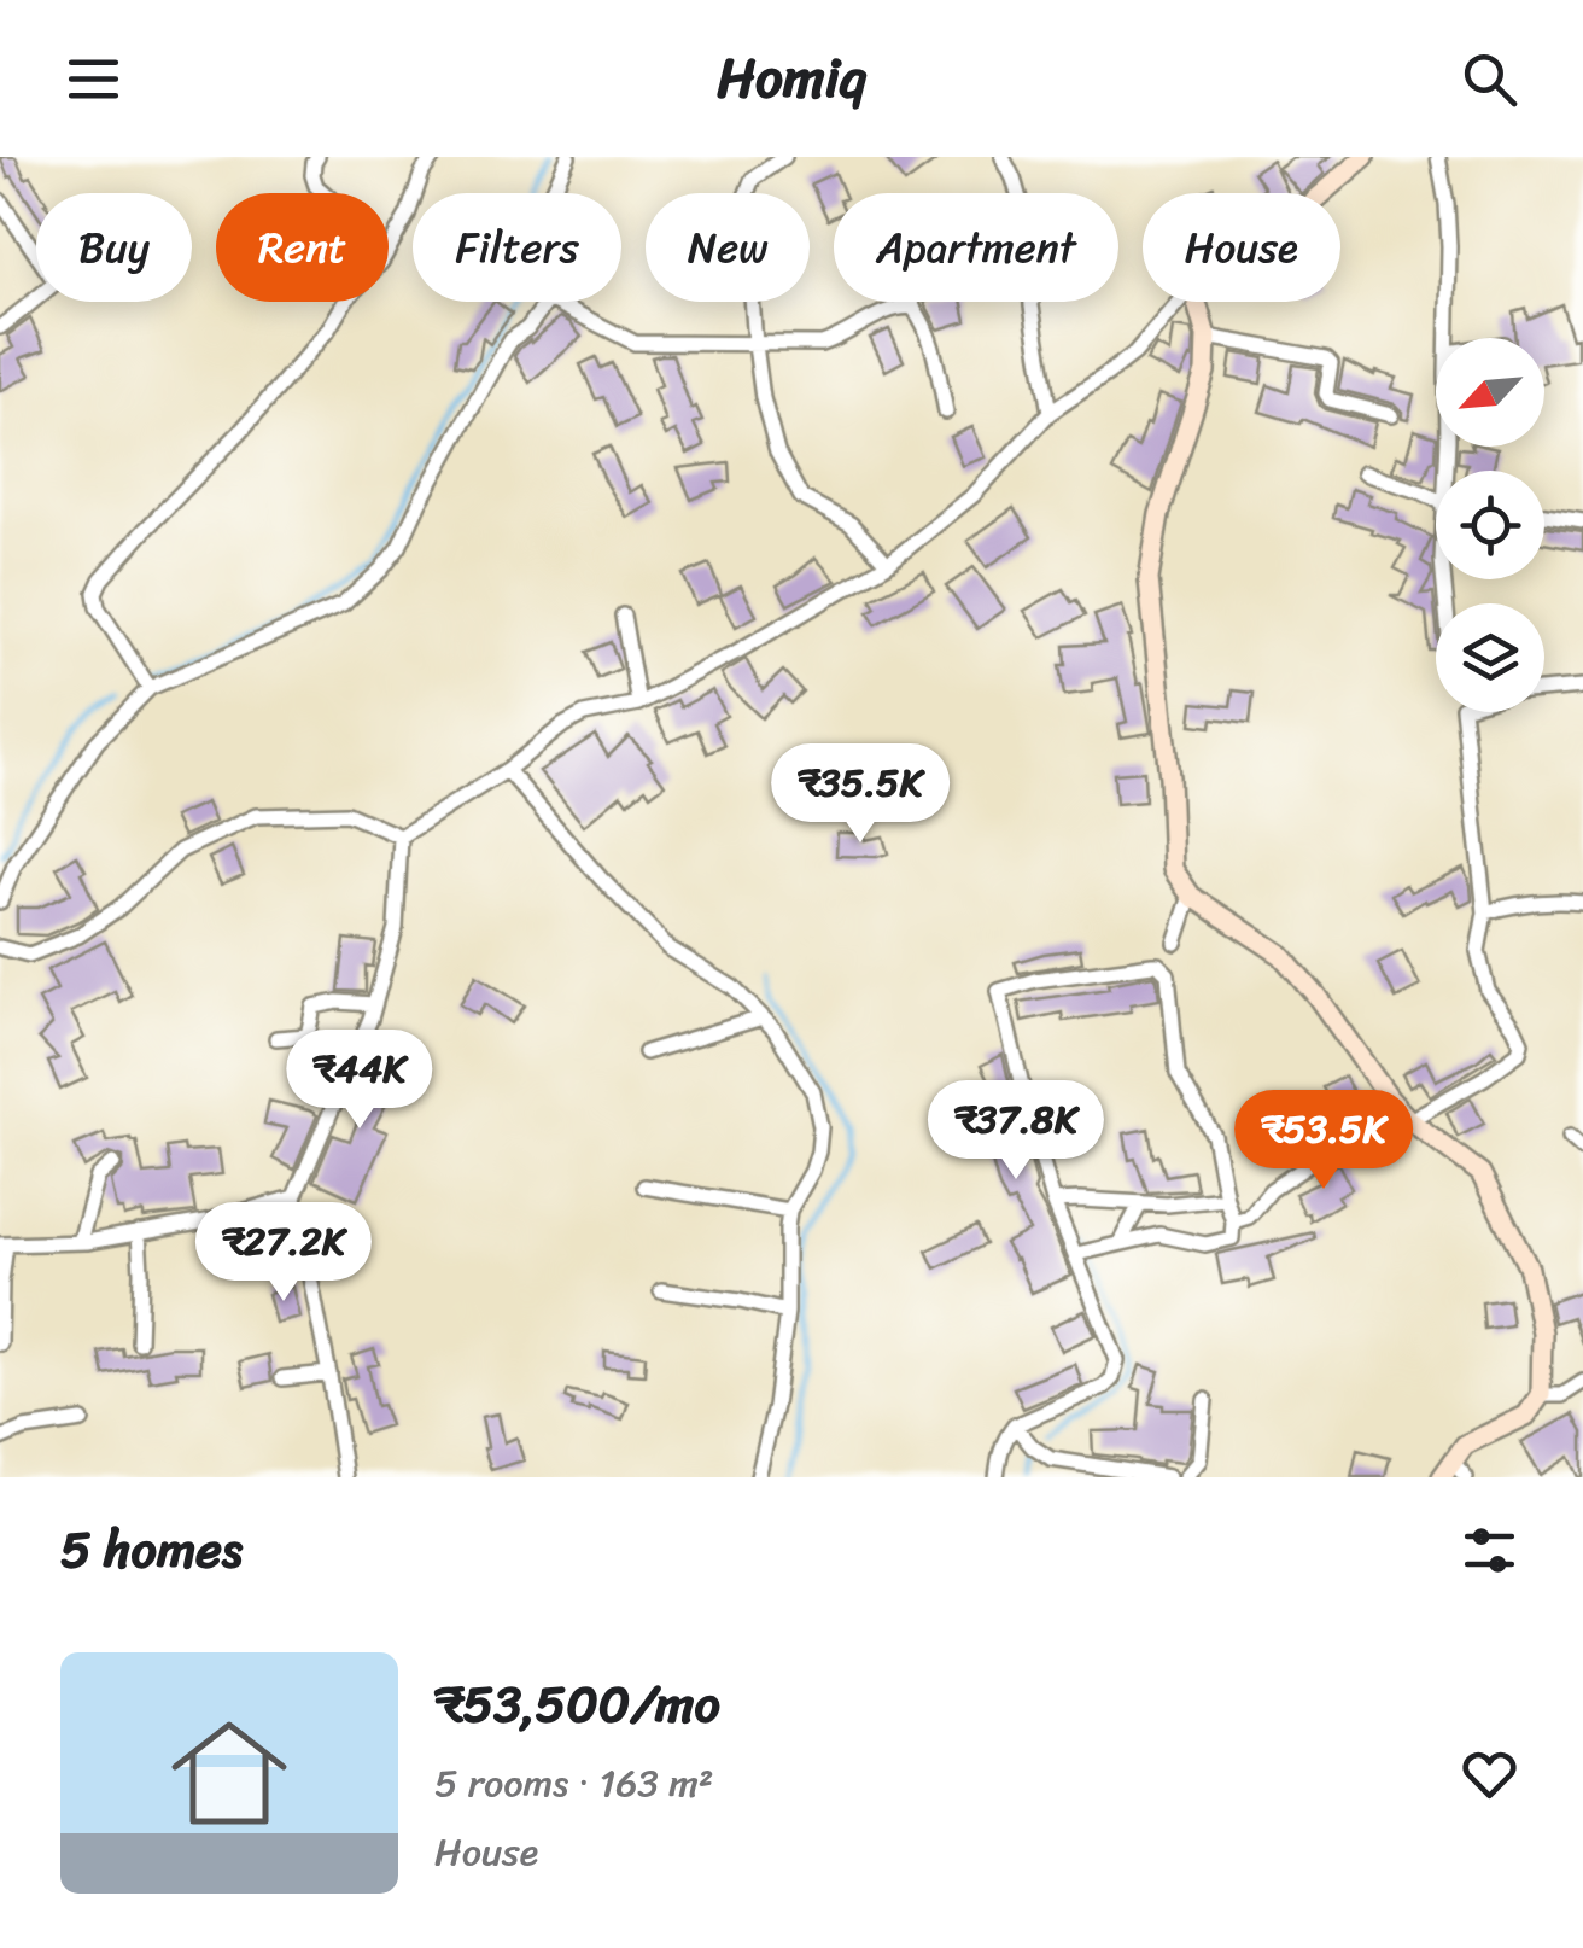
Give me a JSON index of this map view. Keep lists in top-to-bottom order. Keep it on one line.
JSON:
{"north":"bottom left","page":{"header":"Homiq","chip":["Buy","Rent","Filters","New","Apartment","House"],"price":["₹35.5K","₹44K","₹37.8K","₹53.5K","₹27.2K"],"heading":"5 homes","list":[{"name":"₹53,500/mo","note":"5 rooms · 163 m² · House"}]}}
